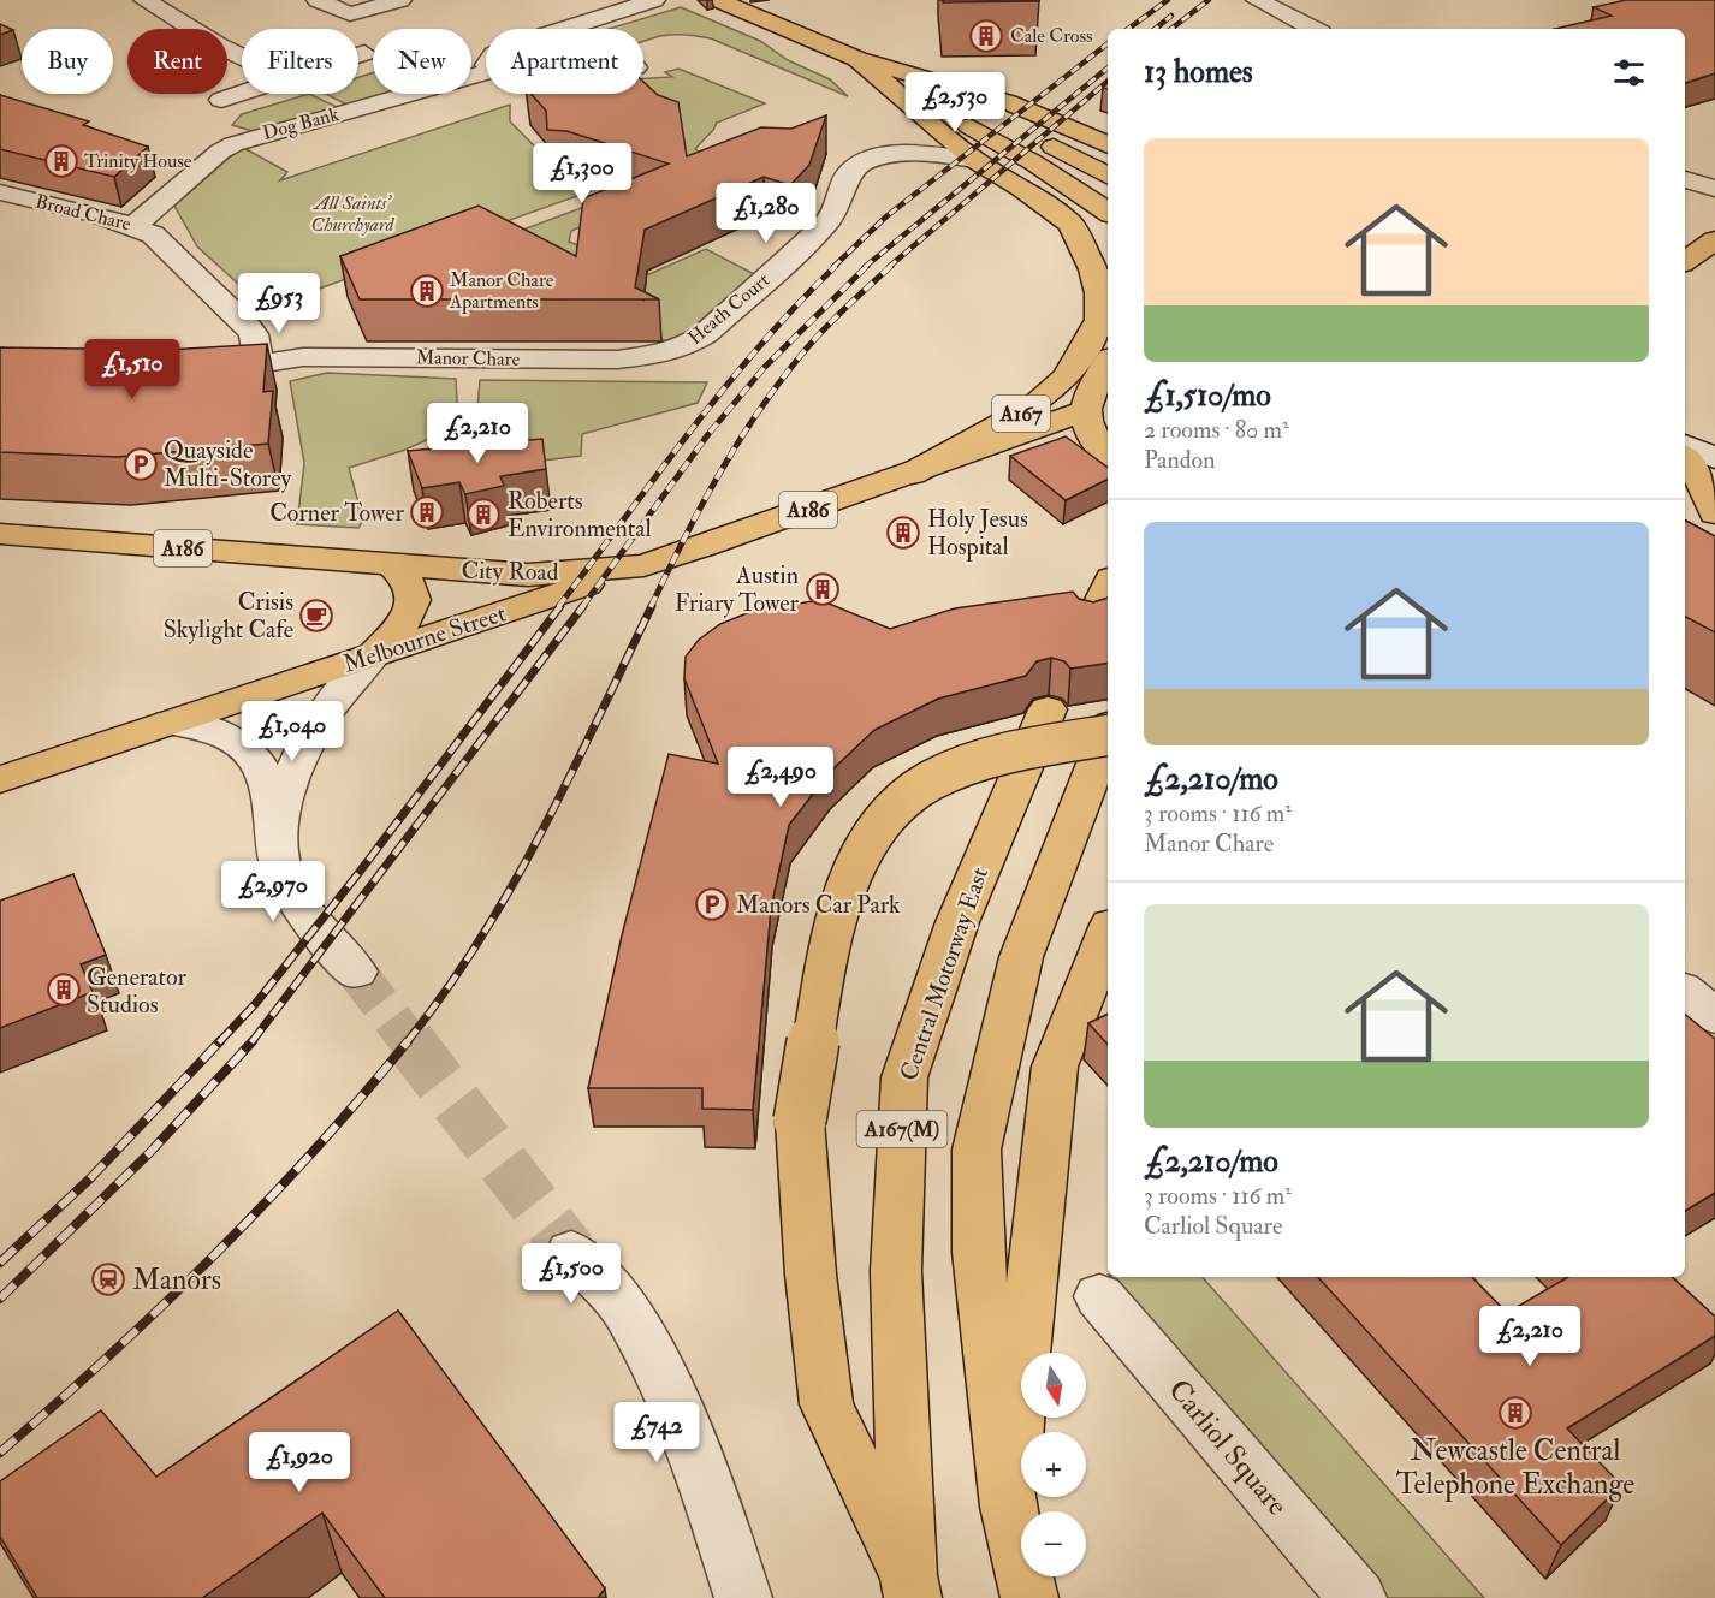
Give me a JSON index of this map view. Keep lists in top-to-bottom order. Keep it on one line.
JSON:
{"streets":{"main road":["A167","A186","City Road","Melbourne Street","Central Motorway East","A167(M)"],"street":["Dog Bank","Broad Chare","Heath Court","Manor Chare","Carliol Square"]},"crossings":[["Dog Bank","Broad Chare"],["Broad Chare","Manor Chare"],["Heath Court","Manor Chare"],["Heath Court","A167"],["A167","City Road"],["A186","City Road"],["A186","Melbourne Street"],["City Road","Melbourne Street"],["Central Motorway East","A167(M)"]],"parks":["All Saints' Churchyard"],"places":{"building":["Cale Cross","Trinity House","Manor Chare Apartments","Corner Tower","Roberts Environmental","Holy Jesus Hospital","Austin Friary Tower","Generator Studios","Newcastle Central Telephone Exchange"],"parking":["Quayside Multi-Storey","Manors Car Park"],"cafe":["Crisis Skylight Cafe"],"station":["Manors"]},"north":"bottom","page":{"chip":["Buy","Rent","Filters","New","Apartment"],"heading":"13 homes","price":["£2,530","£1,300","£1,280","£953","£1,510","£2,210","£1,040","£2,490","£2,970","£1,500","£2,210","£742","£1,920"],"list":[{"name":"£1,510/mo","note":"2 rooms · 80 m² · Pandon"},{"name":"£2,210/mo","note":"3 rooms · 116 m² · Manor Chare"},{"name":"£2,210/mo","note":"3 rooms · 116 m² · Carliol Square"}],"map_buttons":["+","−"]}}
